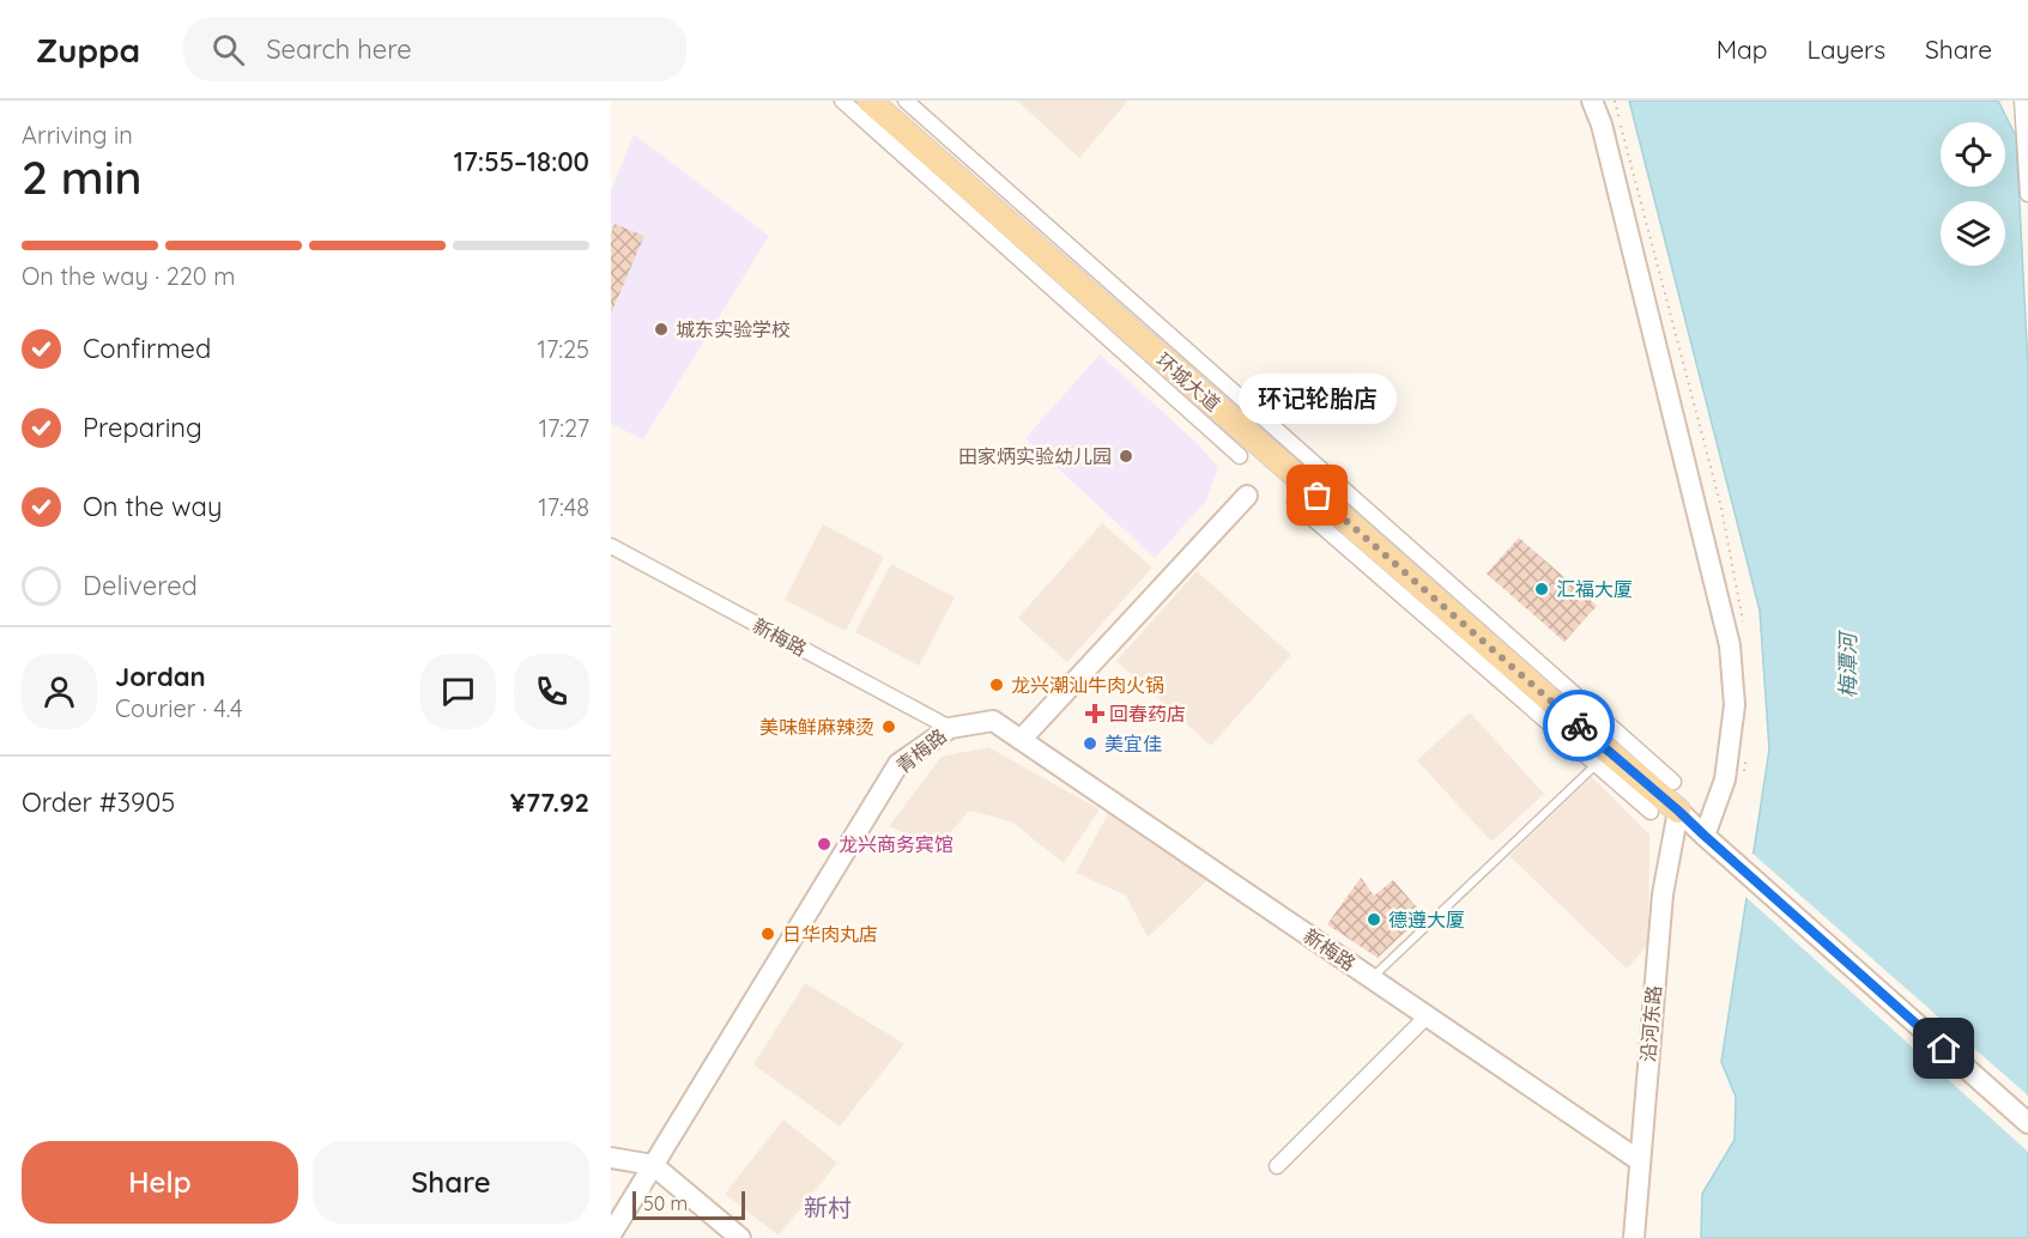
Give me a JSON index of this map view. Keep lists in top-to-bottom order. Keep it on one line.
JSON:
{"streets":{"main road":["环城大道","新梅路","青梅路","沿河东路"]},"crossings":[["环城大道","沿河东路"],["新梅路","青梅路"],["新梅路","沿河东路"]],"districts":["新村"],"water":["梅潭河"],"places":{"other":["城东实验学校","田家炳实验幼儿园","环记轮胎店","汇福大厦","龙兴潮汕牛肉火锅","美味鲜麻辣烫","美宜佳","龙兴商务宾馆","德遵大厦","日华肉丸店"],"health":["回春药店"]},"scale_bar":"50 m","page":{"header":"Zuppa","search":"Search here","nav":["Map","Layers","Share"],"heading":["2 min","Arriving in","17:55–18:00"],"panel":["Jordan","Courier · 4.4","Order #3905","¥77.92"],"bar":"On the way · 220 m","list":[["Confirmed","17:25"],["Preparing","17:27"],["On the way","17:48"],"Delivered"],"bubble":"环记轮胎店","buttons":["Help","Share"],"scale":"50 m"}}
